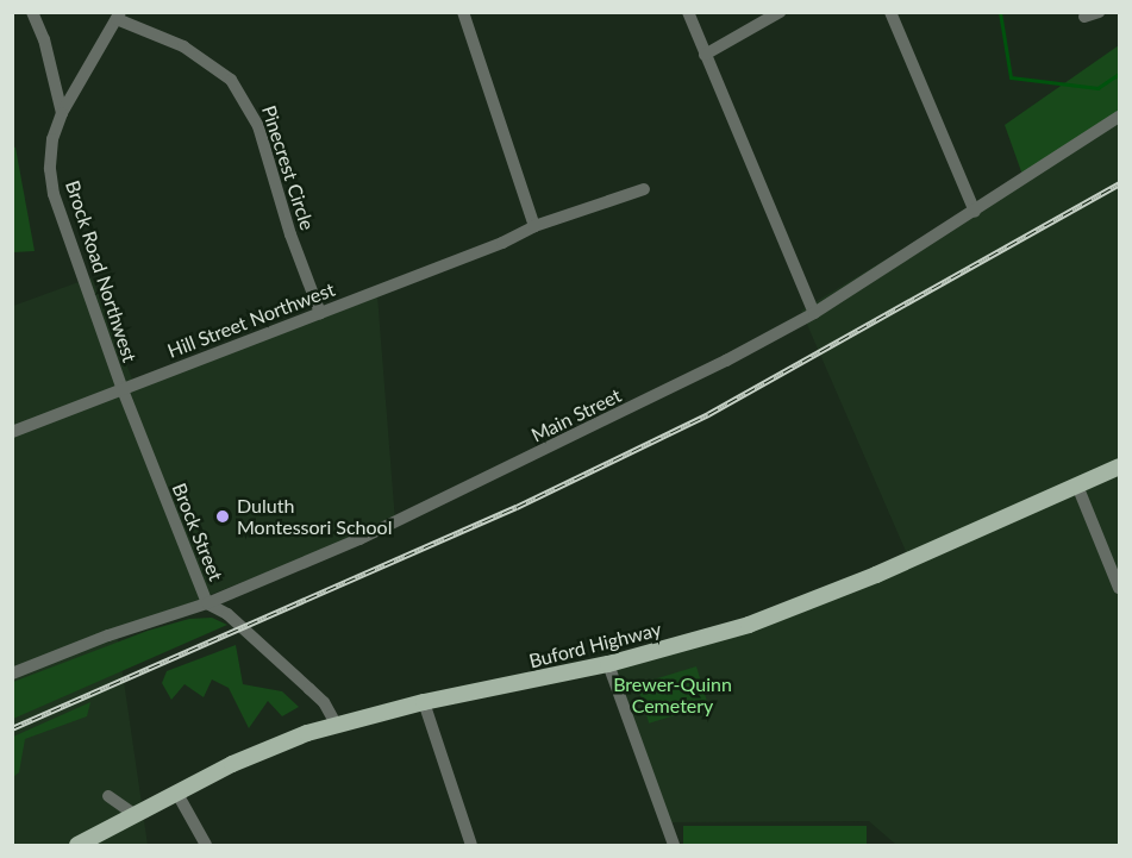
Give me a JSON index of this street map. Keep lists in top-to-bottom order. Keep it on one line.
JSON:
{"streets":{"main road":["Buford Highway"],"street":["Pinecrest Circle","Brock Road Northwest","Hill Street Northwest","Main Street","Brock Street"]},"crossings":[["Pinecrest Circle","Brock Road Northwest"],["Pinecrest Circle","Hill Street Northwest"],["Brock Road Northwest","Hill Street Northwest"],["Brock Road Northwest","Brock Street"],["Hill Street Northwest","Brock Street"],["Main Street","Brock Street"],["Brock Street","Buford Highway"]],"parks":["Brewer-Quinn Cemetery"],"places":["Duluth Montessori School"]}
